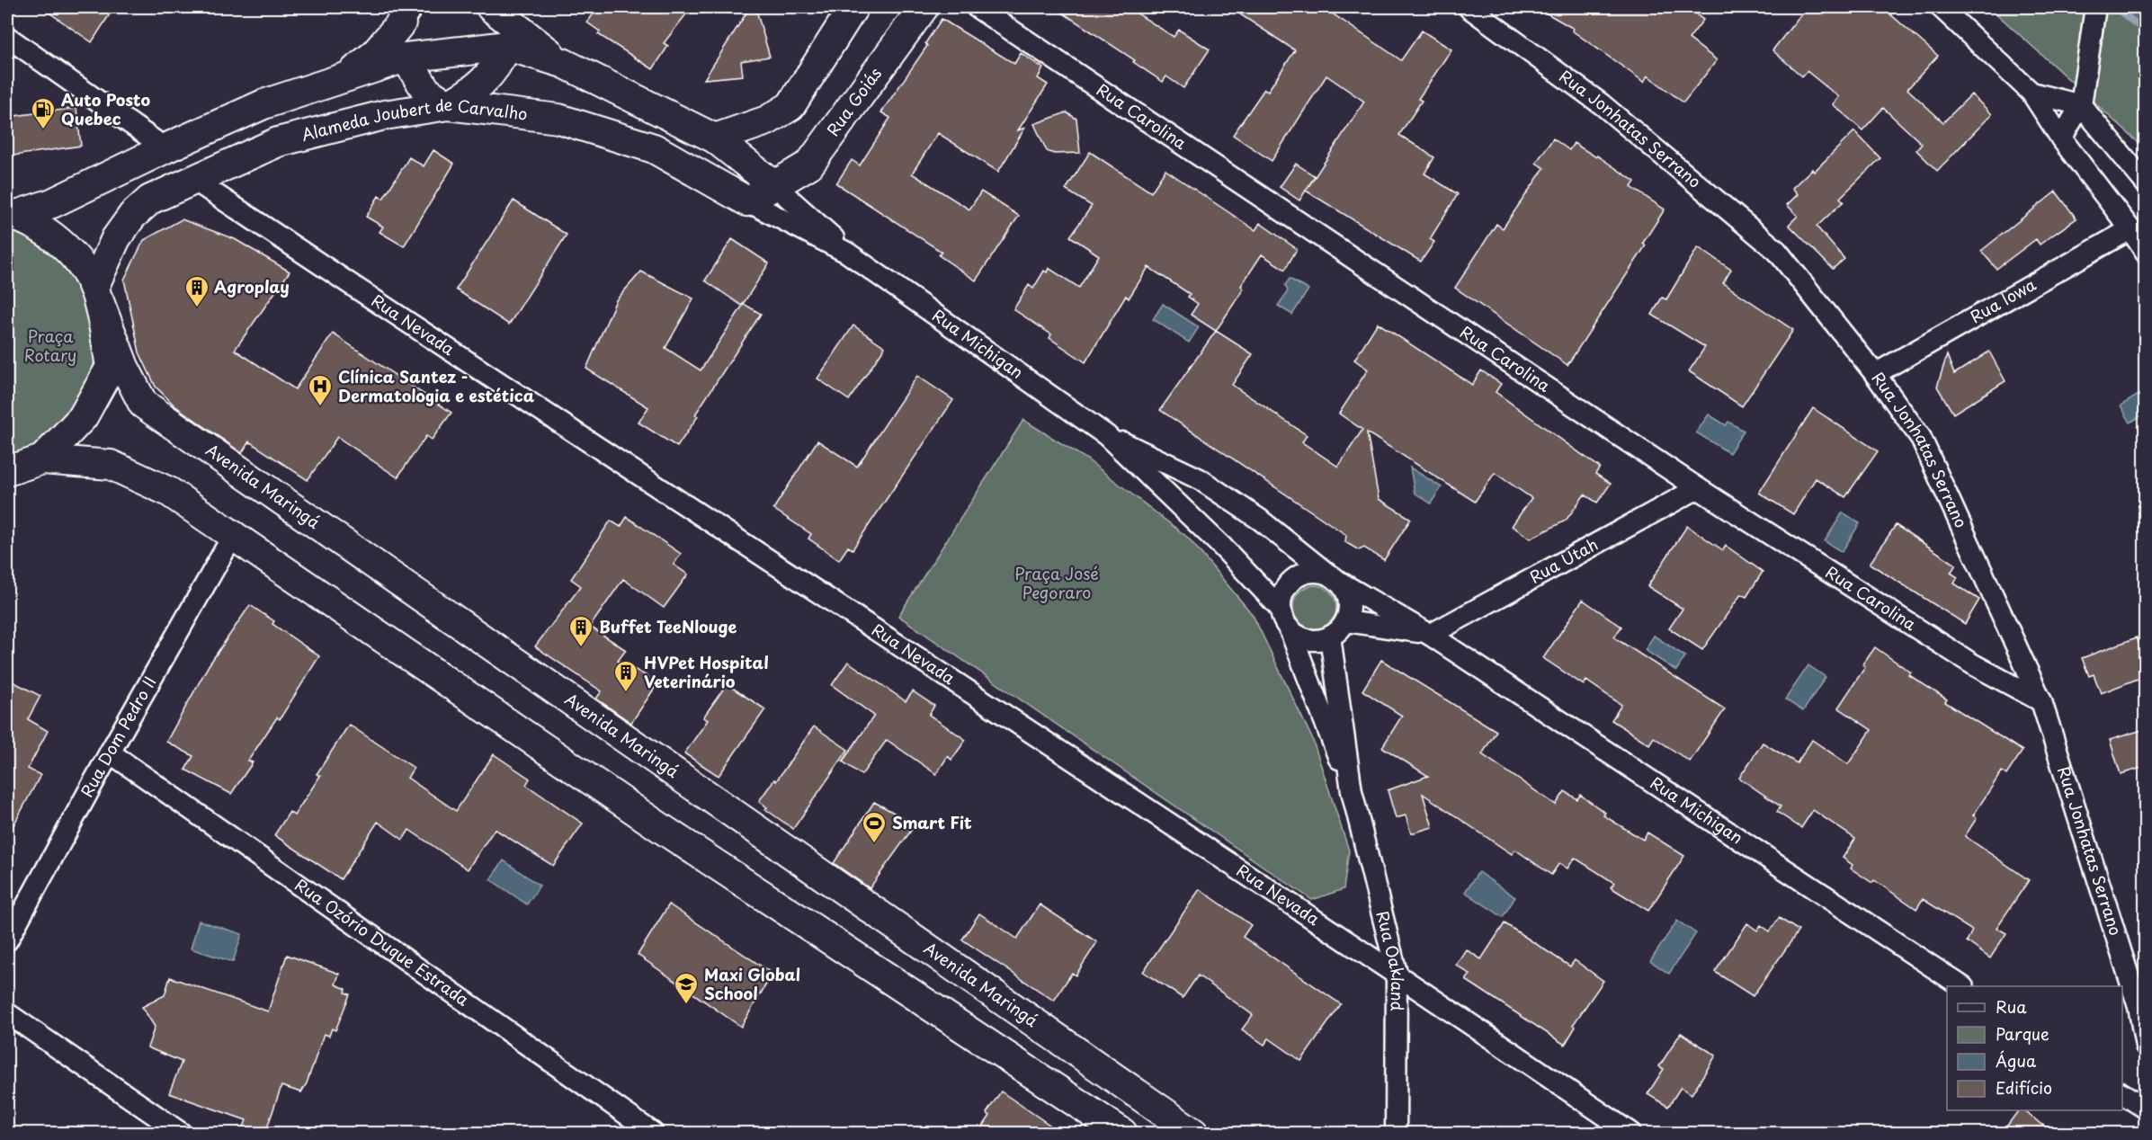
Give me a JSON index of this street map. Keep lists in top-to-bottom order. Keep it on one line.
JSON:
{"streets":{"main road":["Rua Goiás","Alameda Joubert de Carvalho","Avenida Maringá"],"street":["Rua Carolina","Rua Jonhatas Serrano","Rua Iowa","Rua Nevada","Rua Michigan","Rua Utah","Rua Dom Pedro II","Rua Ozório Duque Estrada","Rua Oakland"]},"crossings":[["Rua Goiás","Rua Michigan"],["Rua Carolina","Rua Jonhatas Serrano"],["Rua Carolina","Rua Utah"],["Alameda Joubert de Carvalho","Rua Nevada"],["Alameda Joubert de Carvalho","Rua Michigan"],["Alameda Joubert de Carvalho","Avenida Maringá"],["Rua Jonhatas Serrano","Rua Iowa"],["Rua Nevada","Rua Oakland"],["Rua Michigan","Rua Utah"],["Rua Michigan","Rua Oakland"],["Rua Dom Pedro II","Rua Ozório Duque Estrada"]],"parks":["Praça Rotary","Praça José Pegoraro"],"places":{"fuel station":["Auto Posto Quebec"],"building":["Agroplay","Buffet TeeNlouge","HVPet Hospital Veterinário"],"hospital":["Clínica Santez - Dermatologia e estética"],"sports":["Smart Fit"],"school or university":["Maxi Global School"]},"legend":["Rua","Parque","Água","Edifício"]}
